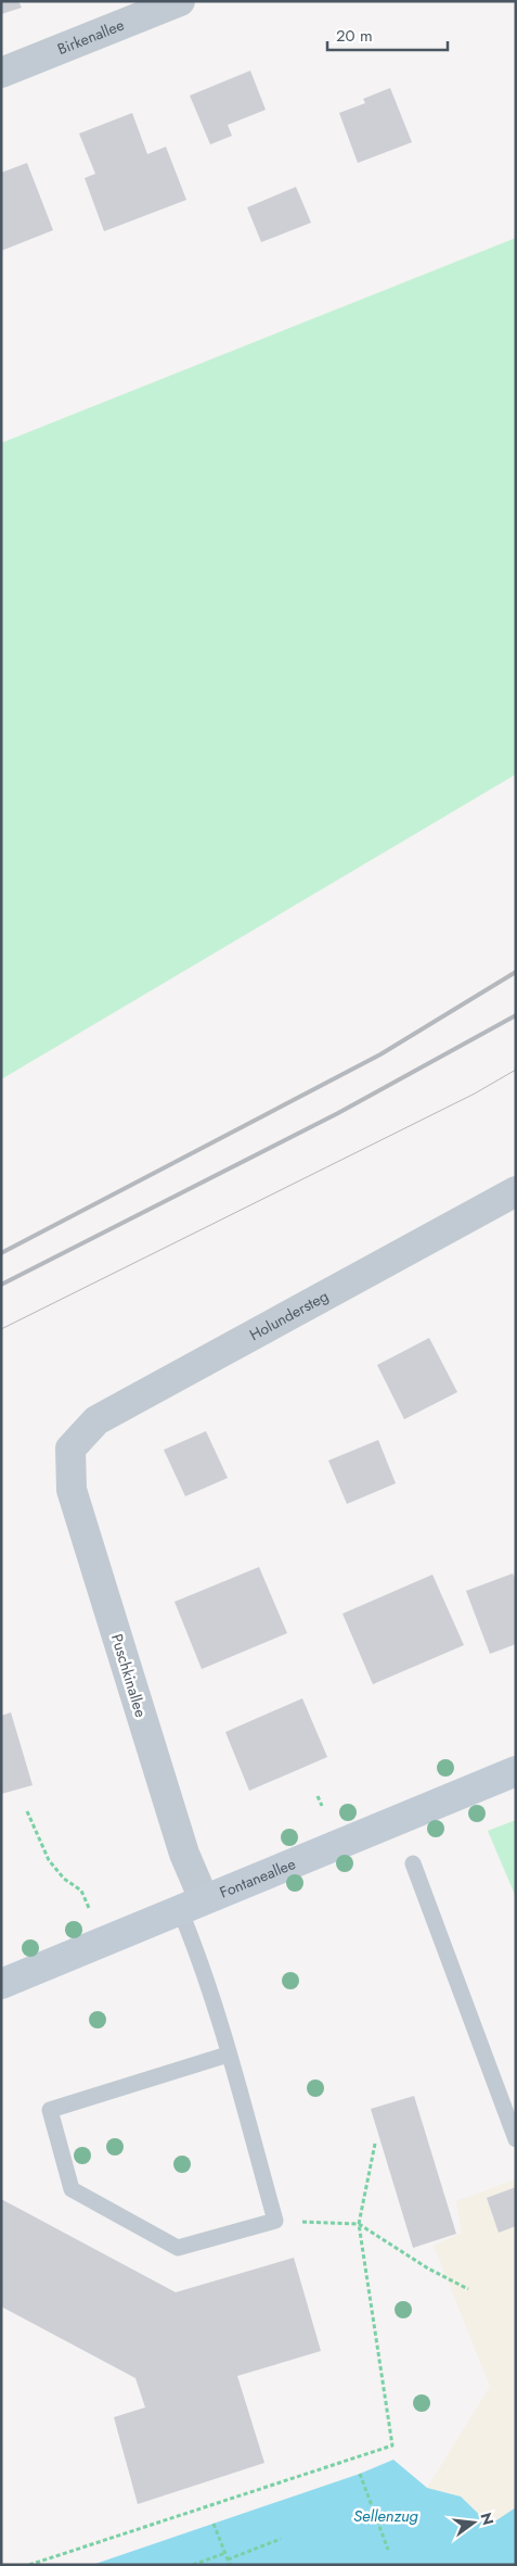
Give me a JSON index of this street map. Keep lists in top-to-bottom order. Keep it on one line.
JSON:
{"streets":{"main road":["Fontaneallee"],"street":["Birkenallee","Holundersteg","Puschkinallee"]},"crossings":[["Holundersteg","Puschkinallee"],["Puschkinallee","Fontaneallee"]],"water":["Sellenzug"],"scale_bar":"20 m","north":"right"}
